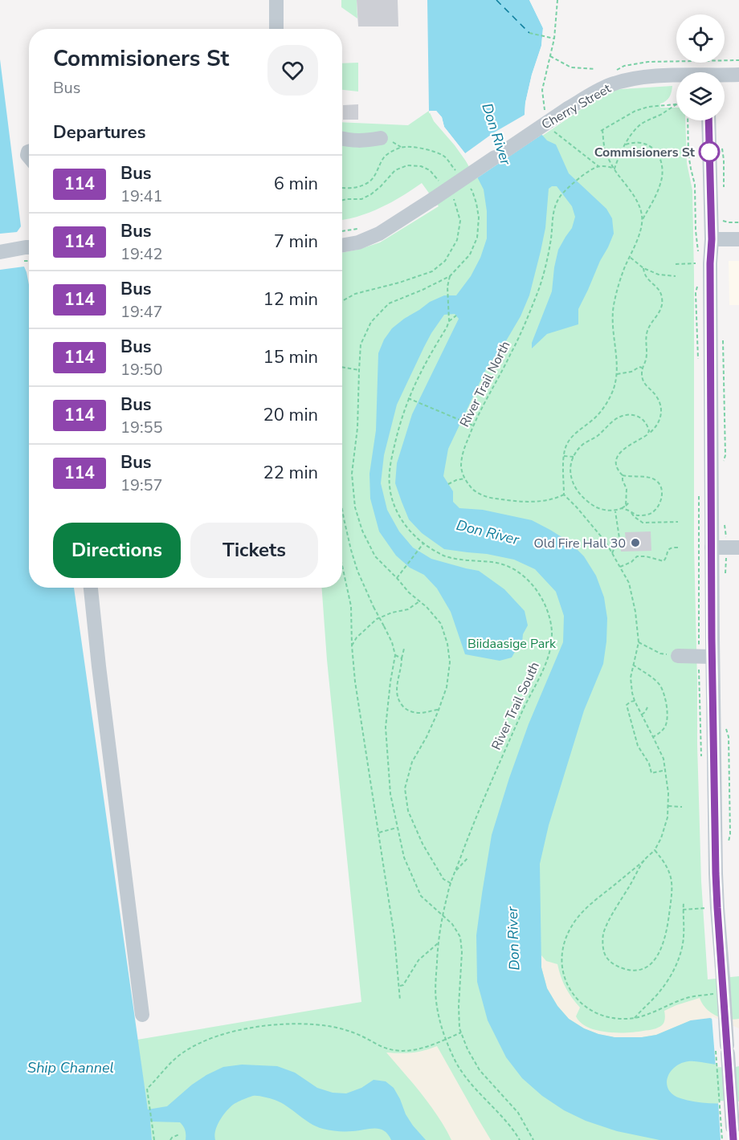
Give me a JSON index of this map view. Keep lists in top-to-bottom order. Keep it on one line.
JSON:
{"streets":{"street":["Cherry Street"],"path":["River Trail North","River Trail South"]},"water":["Don River","Ship Channel"],"parks":["Biidaasige Park"],"places":["Commisioners St","Old Fire Hall 30"],"lines":["bus line 114"],"page":{"heading":[["Commisioners St","Bus"],"Departures"],"list":[{"mark":"114","name":"Bus","note":"19:41","value":"6 min"},{"mark":"114","name":"Bus","note":"19:42","value":"7 min"},{"mark":"114","name":"Bus","note":"19:47","value":"12 min"},{"mark":"114","name":"Bus","note":"19:50","value":"15 min"},{"mark":"114","name":"Bus","note":"19:55","value":"20 min"},{"mark":"114","name":"Bus","note":"19:57","value":"22 min"}],"buttons":["Directions","Tickets"]}}
